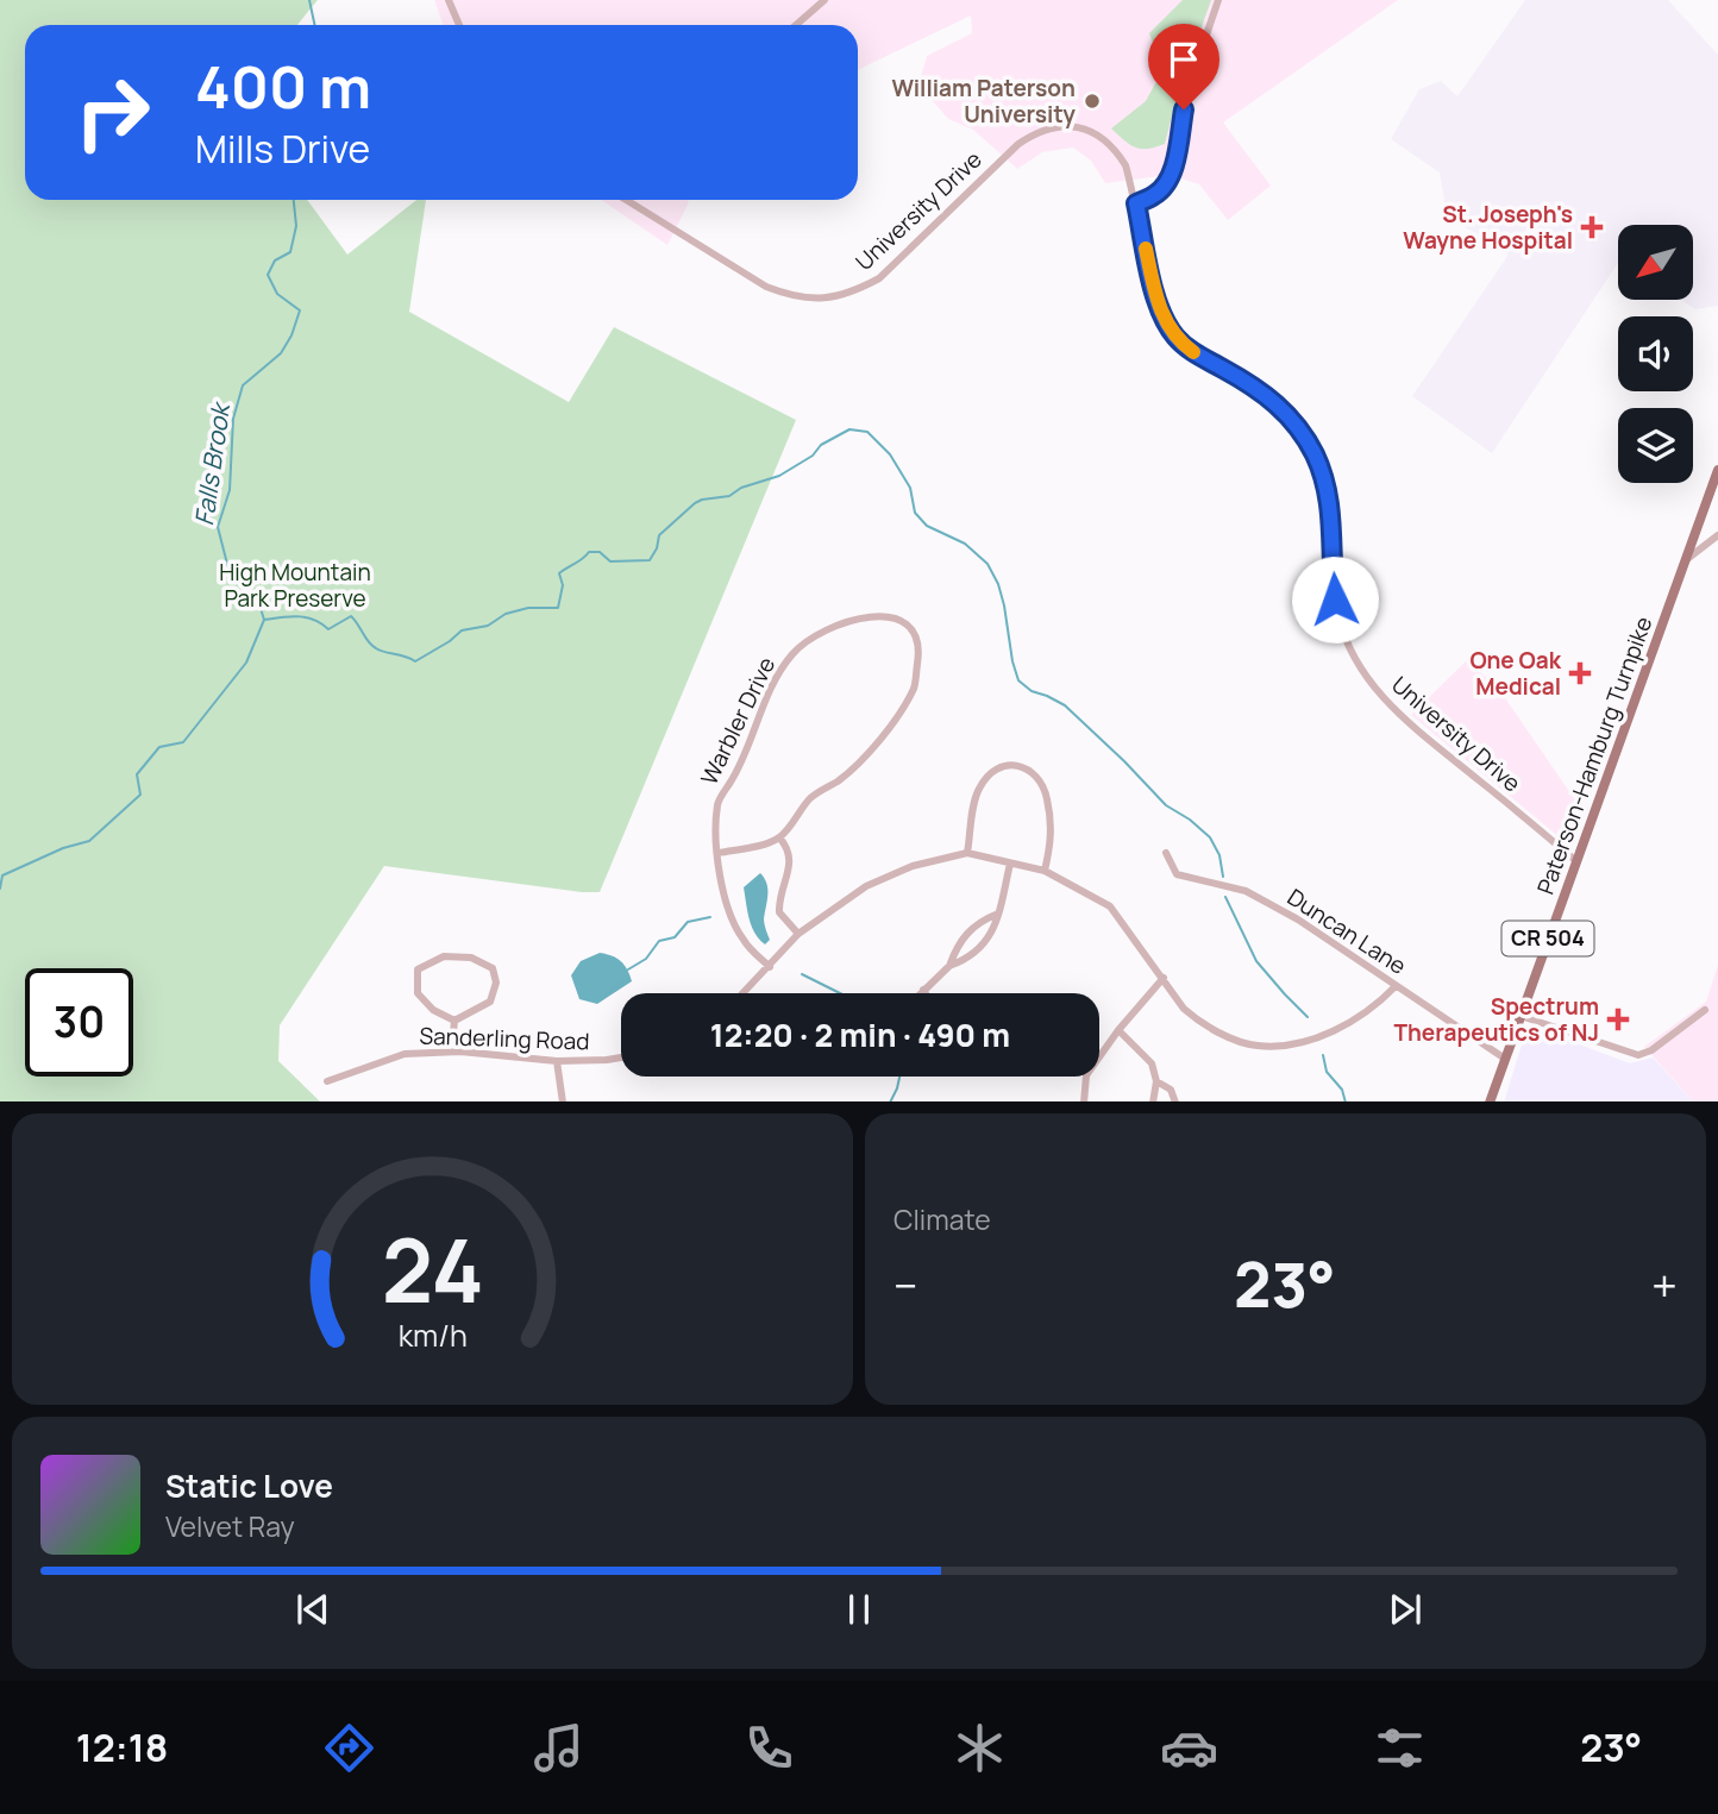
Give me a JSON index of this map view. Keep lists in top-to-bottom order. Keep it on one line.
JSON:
{"streets":{"main road":["Paterson-Hamburg Turnpike","CR 504"],"street":["University Drive","Warbler Drive","Duncan Lane","Sanderling Road"]},"crossings":[["University Drive","Paterson-Hamburg Turnpike"],["Paterson-Hamburg Turnpike","Duncan Lane"]],"water":["Falls Brook"],"parks":["High Mountain Park Preserve"],"places":{"other":["William Paterson University"],"health":["St. Joseph's Wayne Hospital","One Oak Medical","Spectrum Therapeutics of NJ"]},"north":"bottom left","page":{"turn":["400 m","Mills Drive"],"limit":"30","trip":"12:20 · 2 min · 490 m","tile":"Climate","heat":["−","23°","+"],"song":["Static Love","Velvet Ray"],"tabs":["12:18","23°"],"gauge":["24","km/h"]}}
